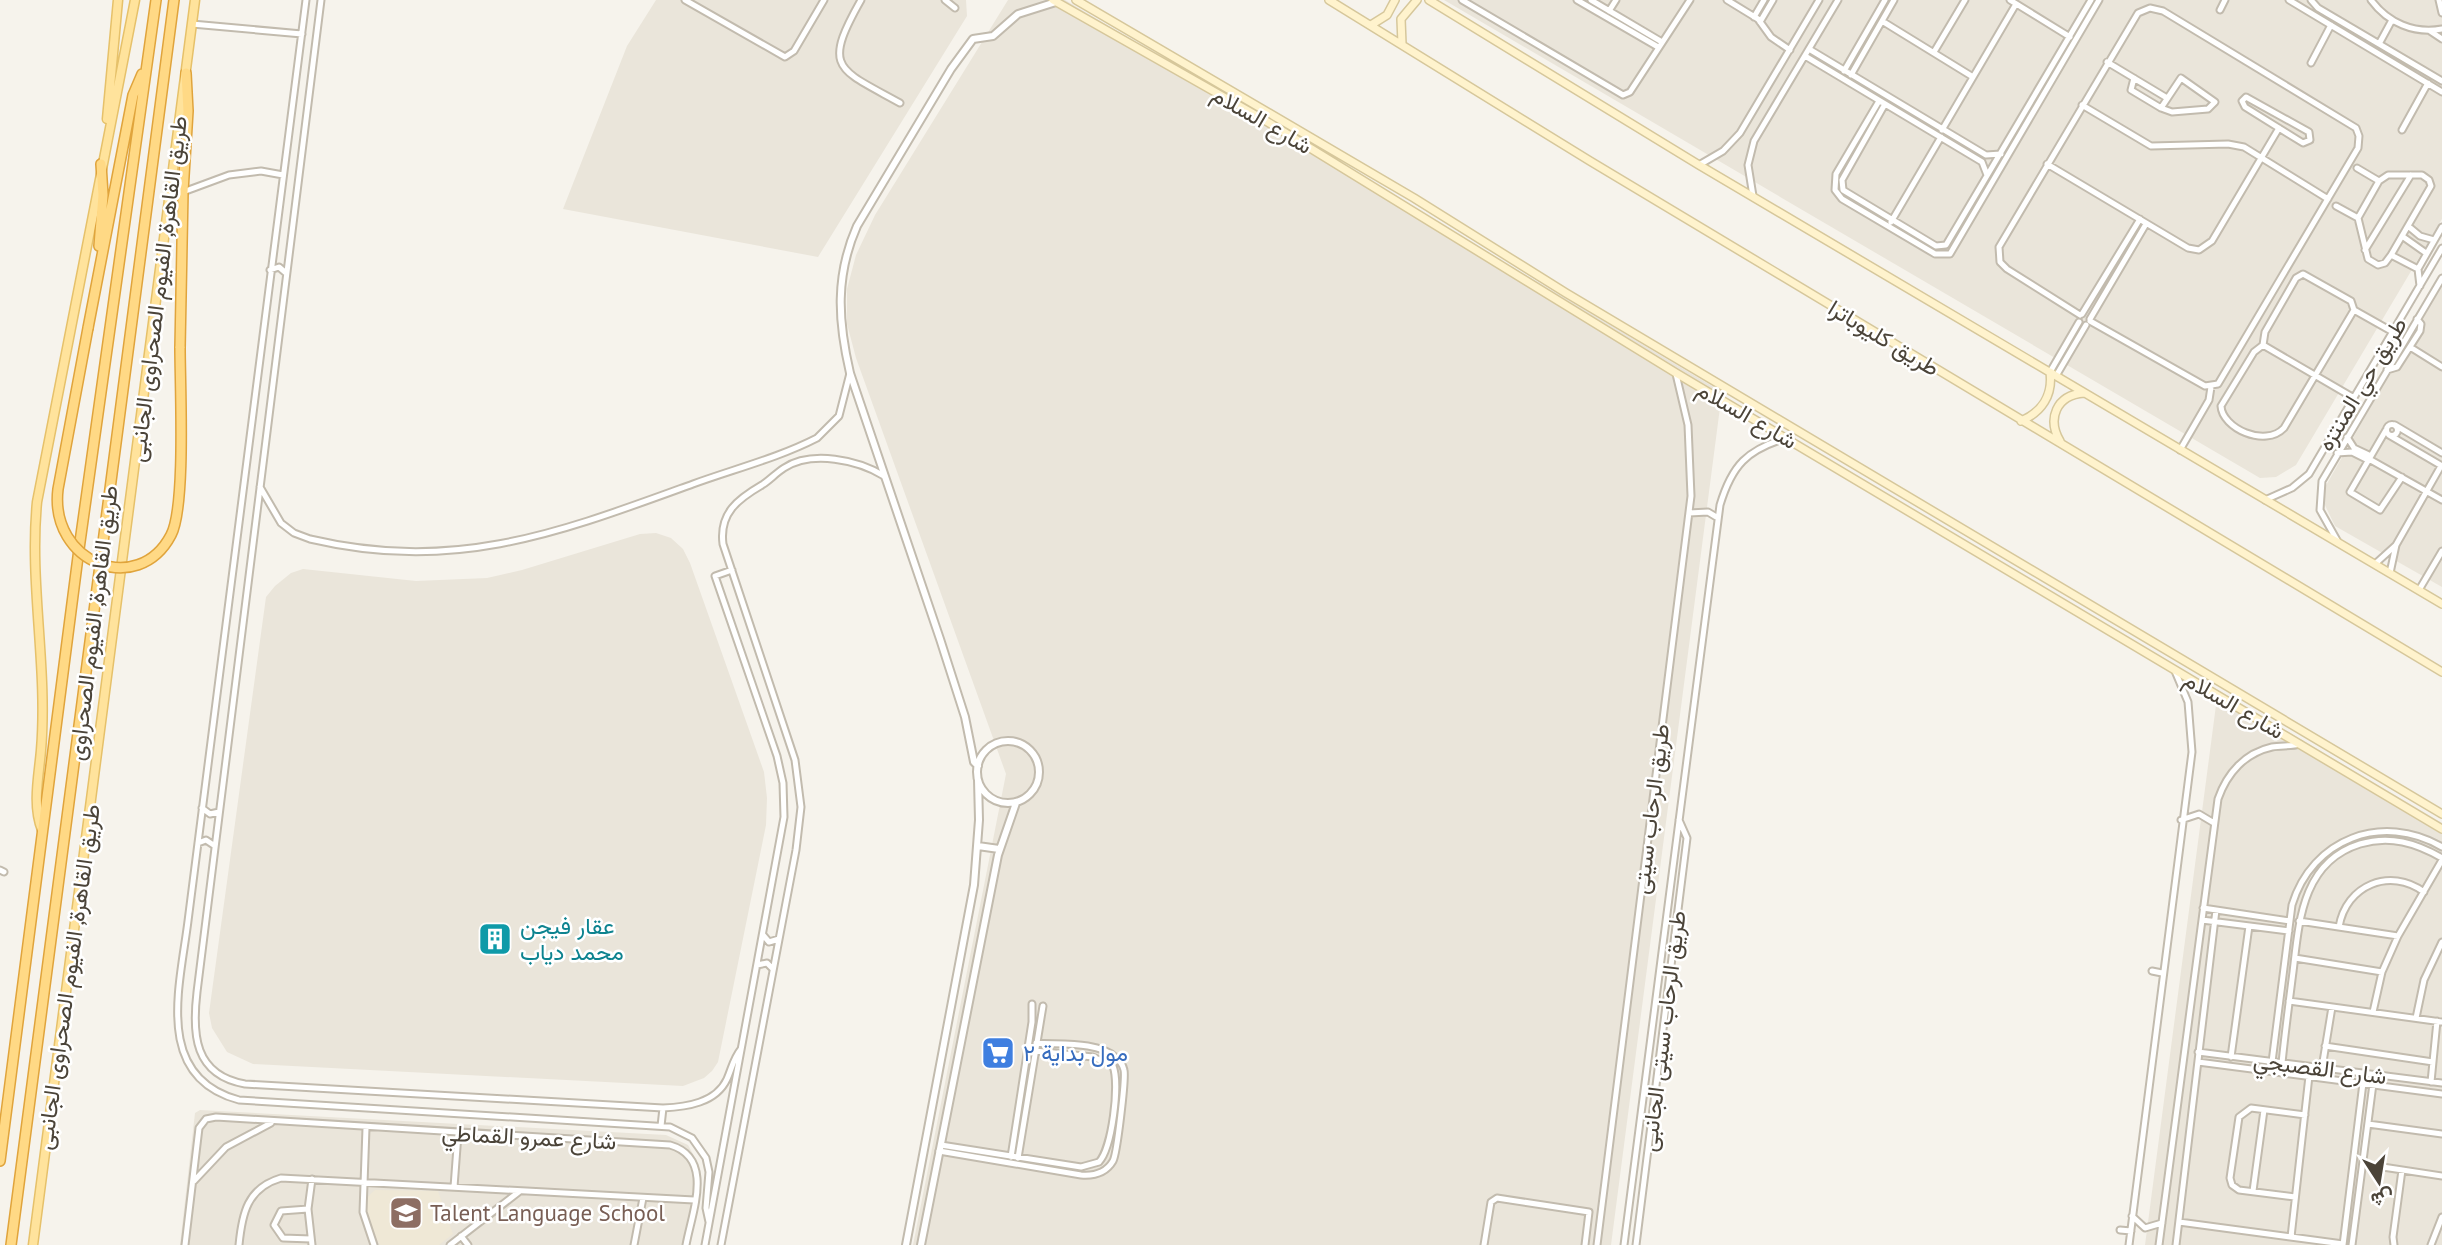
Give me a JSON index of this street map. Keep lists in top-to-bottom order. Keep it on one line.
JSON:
{"streets":{"highway":["طريق القاهرة, الفيوم الصحراوى"],"main road":["شارع السلام","طريق القاهرة, الفيوم الصحراوى الجانبى","طريق كليوباترا"],"street":["طريق حي المنتزه","طريق الرحاب سيتى","طريق الرحاب سيتى الجانبى","شارع القصبجي","شارع عمرو القماطي"]},"crossings":[["شارع السلام","طريق الرحاب سيتى"],["طريق القاهرة, الفيوم الصحراوى الجانبى","طريق القاهرة, الفيوم الصحراوى"],["طريق الرحاب سيتى","طريق الرحاب سيتى الجانبى"]],"places":{"building":["عقار فيجن محمد دياب"],"supermarket":["مول بداية ۲"],"school or university":["Talent Language School"]},"north":"bottom"}
